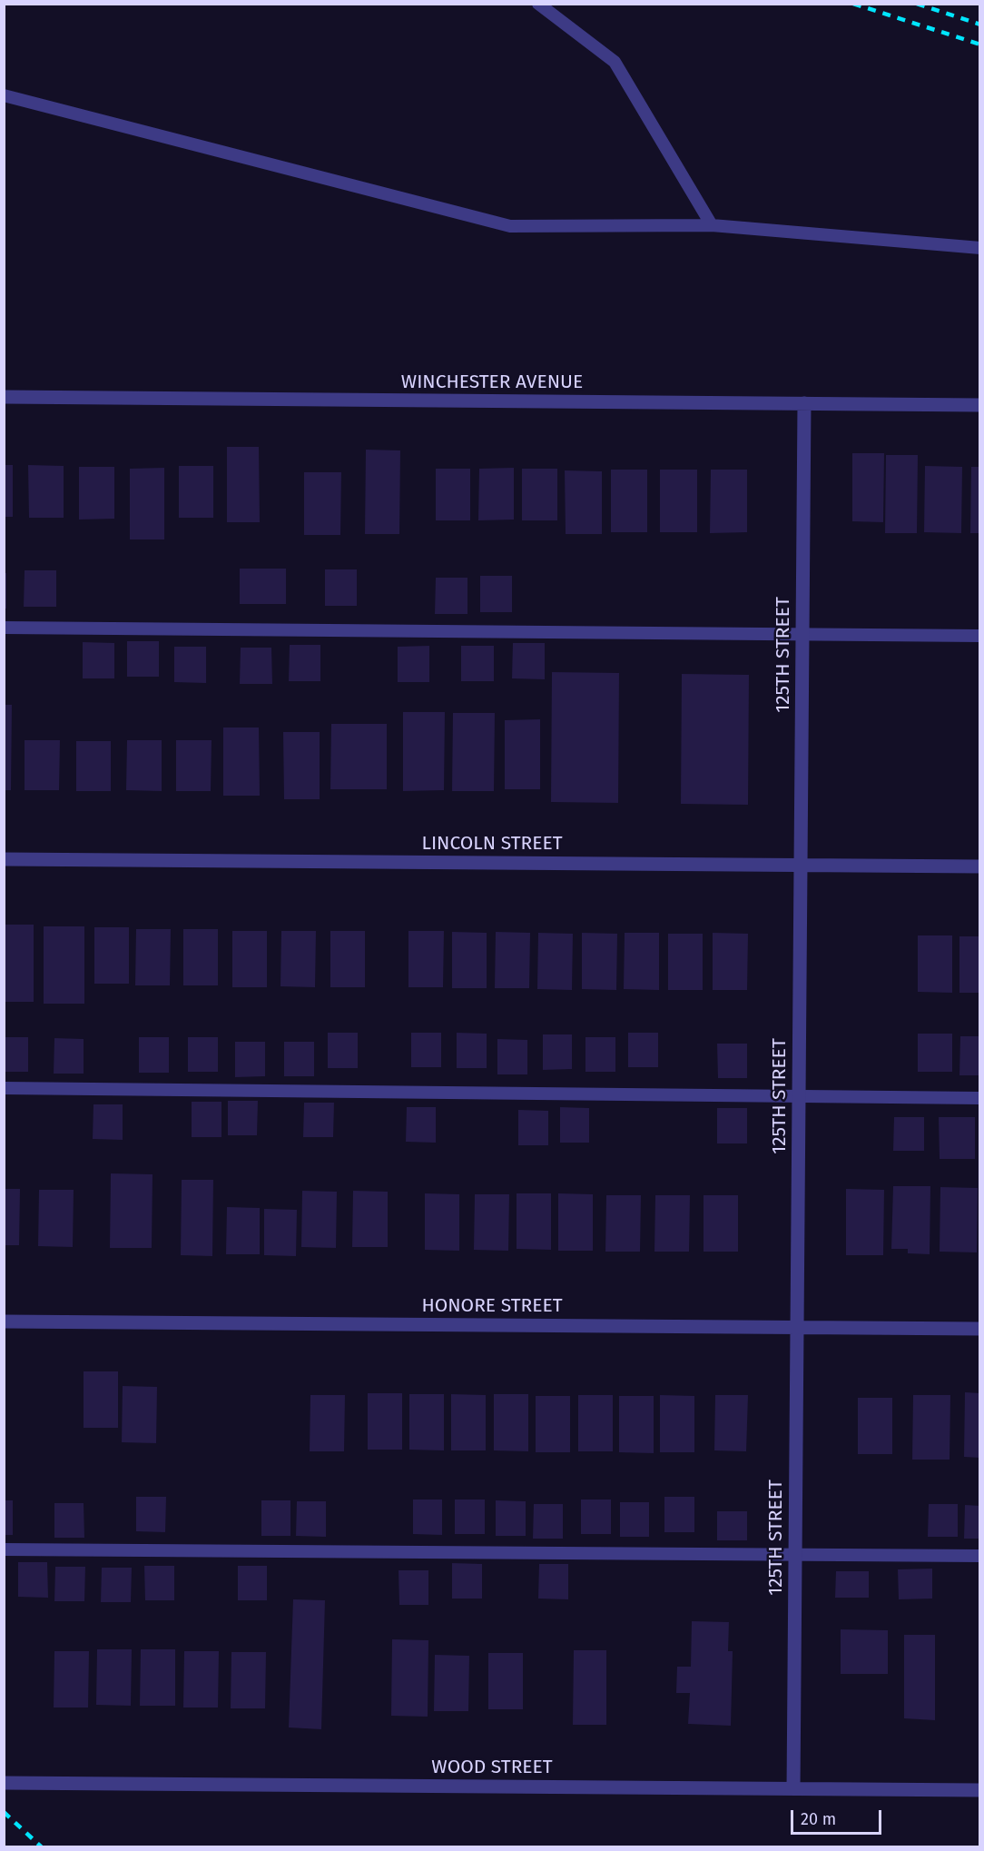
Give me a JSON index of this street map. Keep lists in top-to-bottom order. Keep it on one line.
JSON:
{"streets":{"street":["WINCHESTER AVENUE","125TH STREET","LINCOLN STREET","HONORE STREET","WOOD STREET"]},"crossings":[["WINCHESTER AVENUE","125TH STREET"],["125TH STREET","LINCOLN STREET"],["125TH STREET","HONORE STREET"],["125TH STREET","WOOD STREET"]],"scale_bar":"20 m"}
